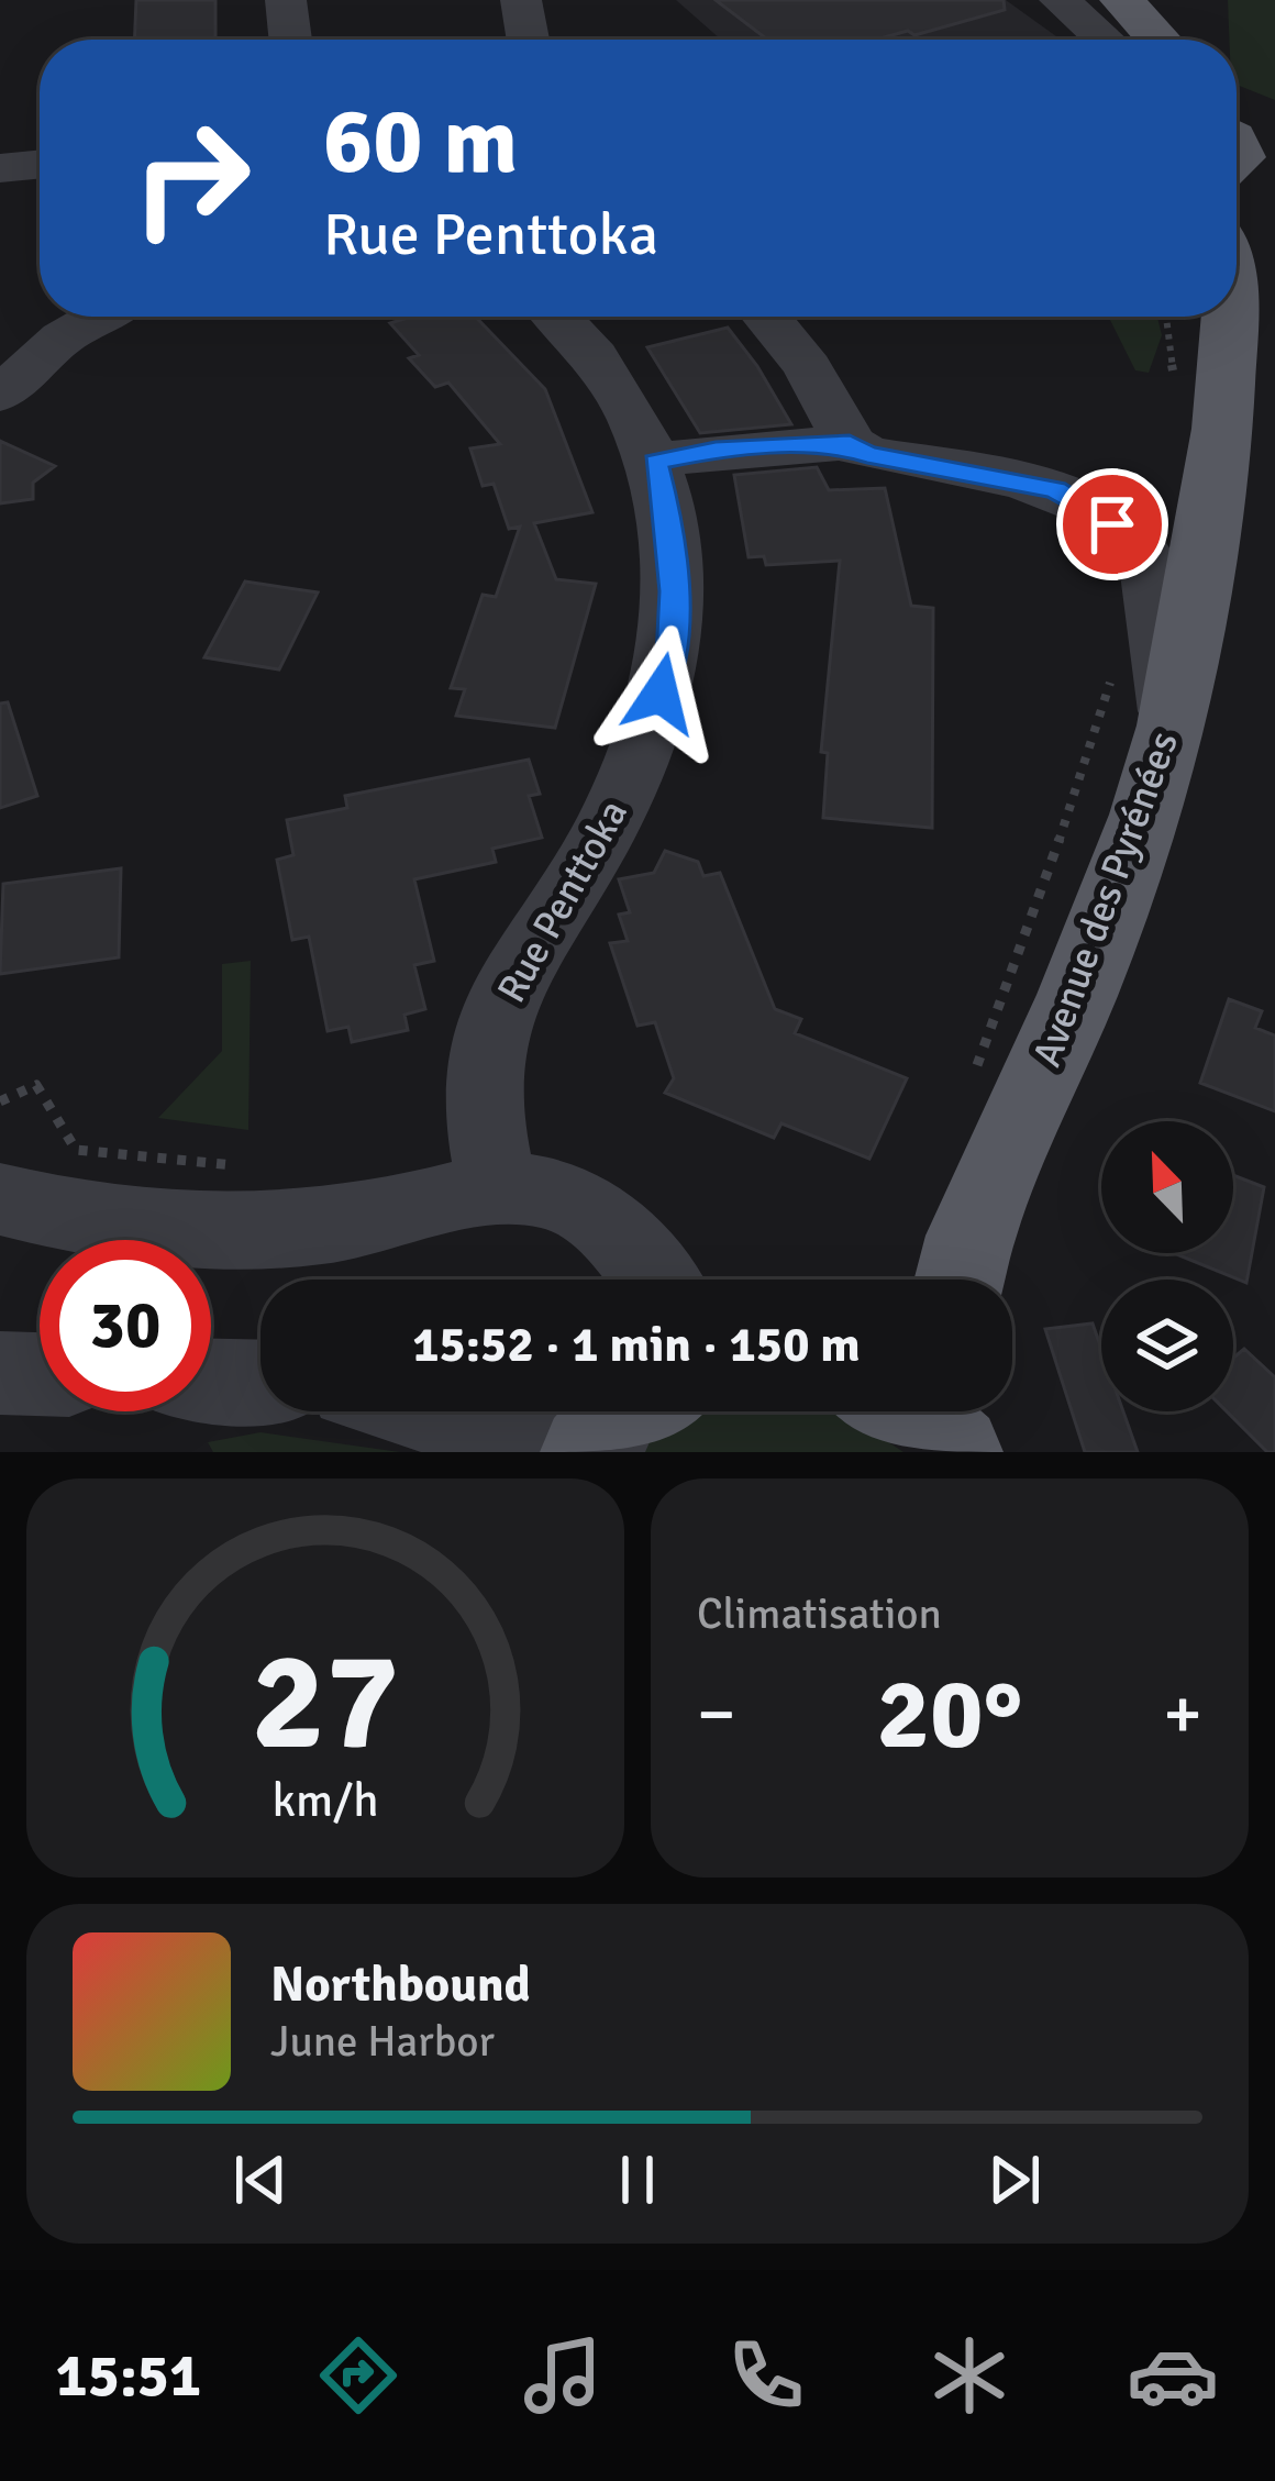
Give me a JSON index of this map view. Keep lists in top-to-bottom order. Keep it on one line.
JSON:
{"streets":{"main road":["Avenue des Pyrénées"],"street":["Rue Penttoka"]},"north":"top left","page":{"turn":["60 m","Rue Penttoka"],"limit":"30","trip":"15:52 · 1 min · 150 m","tile":"Climatisation","heat":["−","20°","+"],"song":["Northbound","June Harbor"],"tabs":"15:51","gauge":["27","km/h"]}}
